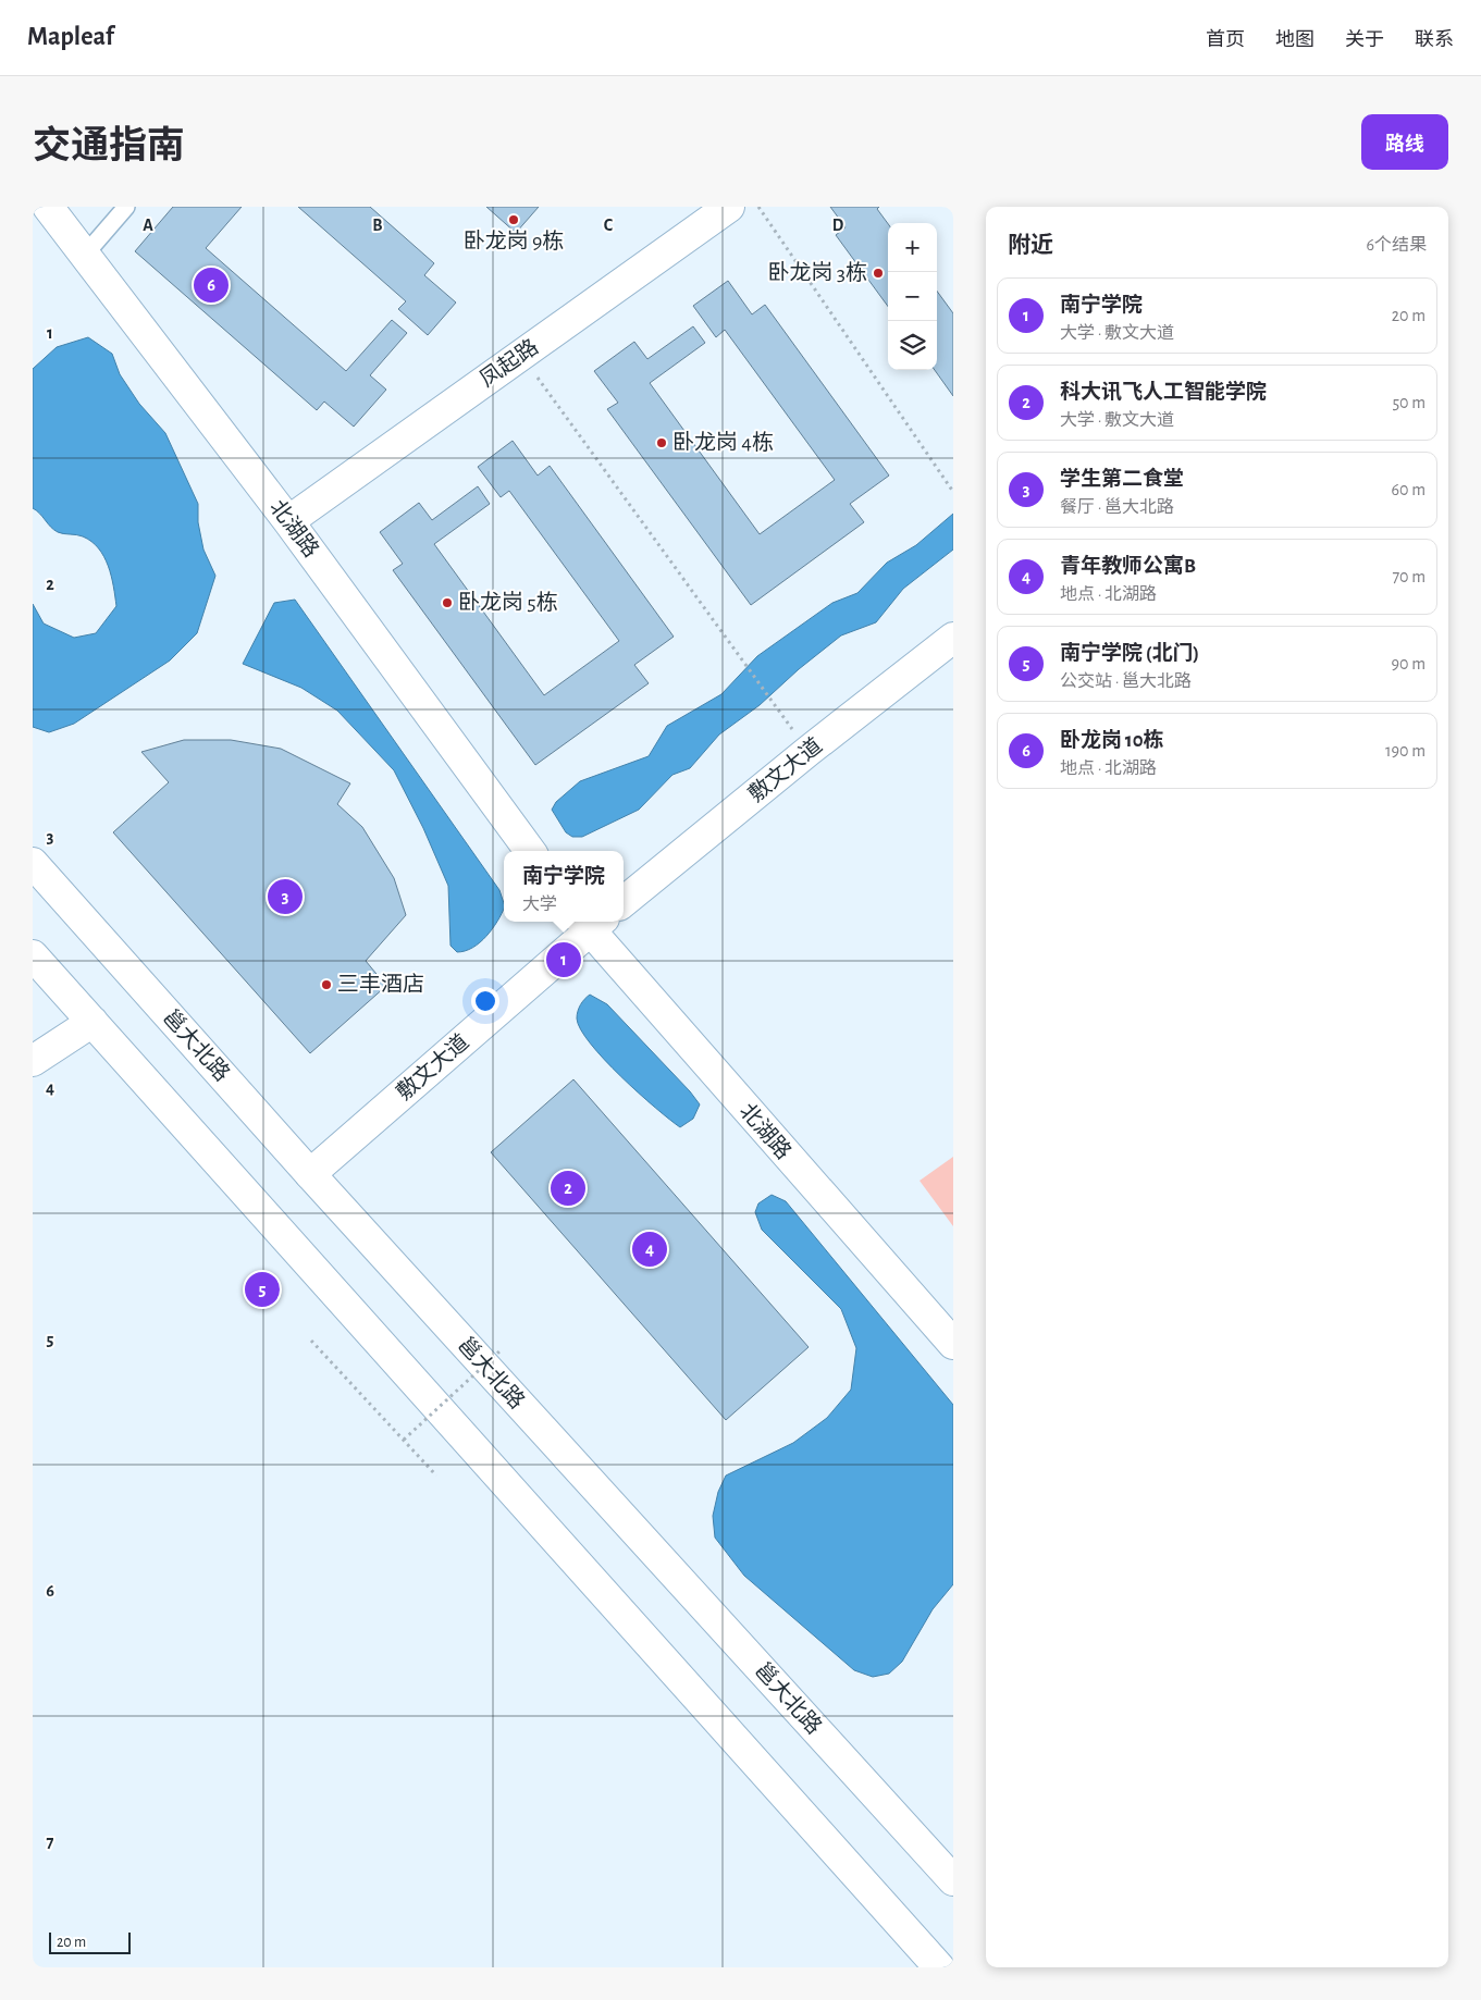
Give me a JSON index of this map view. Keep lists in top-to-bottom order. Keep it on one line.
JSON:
{"streets":{"street":["凤起路","北湖路","敷文大道","邕大北路"]},"crossings":[["凤起路","北湖路"],["北湖路","敷文大道"],["敷文大道","邕大北路"]],"places":["卧龙岗 9栋","卧龙岗 3栋","卧龙岗 4栋","卧龙岗 5栋","三丰酒店"],"scale_bar":"20 m","page":{"header":"Mapleaf","nav":["首页","地图","关于","联系"],"title":"交通指南","buttons":"路线","heading":["附近","6个结果"],"map_buttons":["+","−"],"pins":["6","3","1","2","4","5"],"list":[{"mark":"1","name":"南宁学院","note":"大学 · 敷文大道","value":"20 m"},{"mark":"2","name":"科大讯飞人工智能学院","note":"大学 · 敷文大道","value":"50 m"},{"mark":"3","name":"学生第二食堂","note":"餐厅 · 邕大北路","value":"60 m"},{"mark":"4","name":"青年教师公寓B","note":"地点 · 北湖路","value":"70 m"},{"mark":"5","name":"南宁学院 (北门)","note":"公交站 · 邕大北路","value":"90 m"},{"mark":"6","name":"卧龙岗 10栋","note":"地点 · 北湖路","value":"190 m"}],"popup":["南宁学院","大学"],"scale":"20 m"},"grid":{"columns":["A","B","C","D"],"rows":["1","2","3","4","5","6","7"]}}
